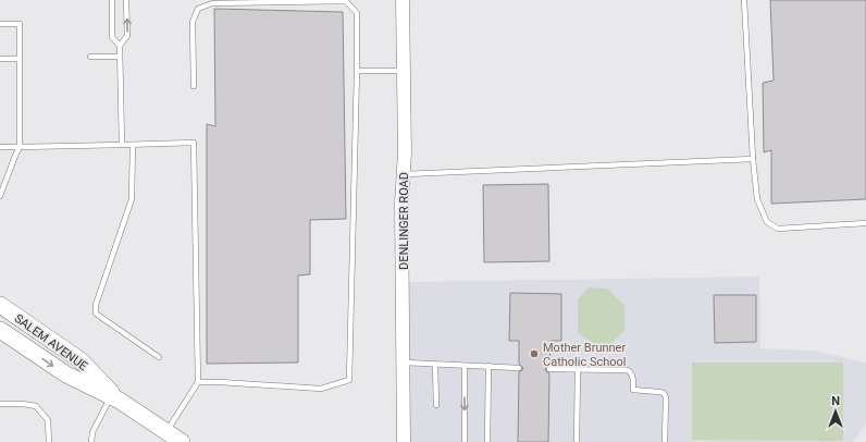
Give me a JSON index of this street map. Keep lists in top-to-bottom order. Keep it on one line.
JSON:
{"streets":{"main road":["SALEM AVENUE"],"street":["DENLINGER ROAD"]},"places":["Mother Brunner Catholic School"],"north":"top"}
